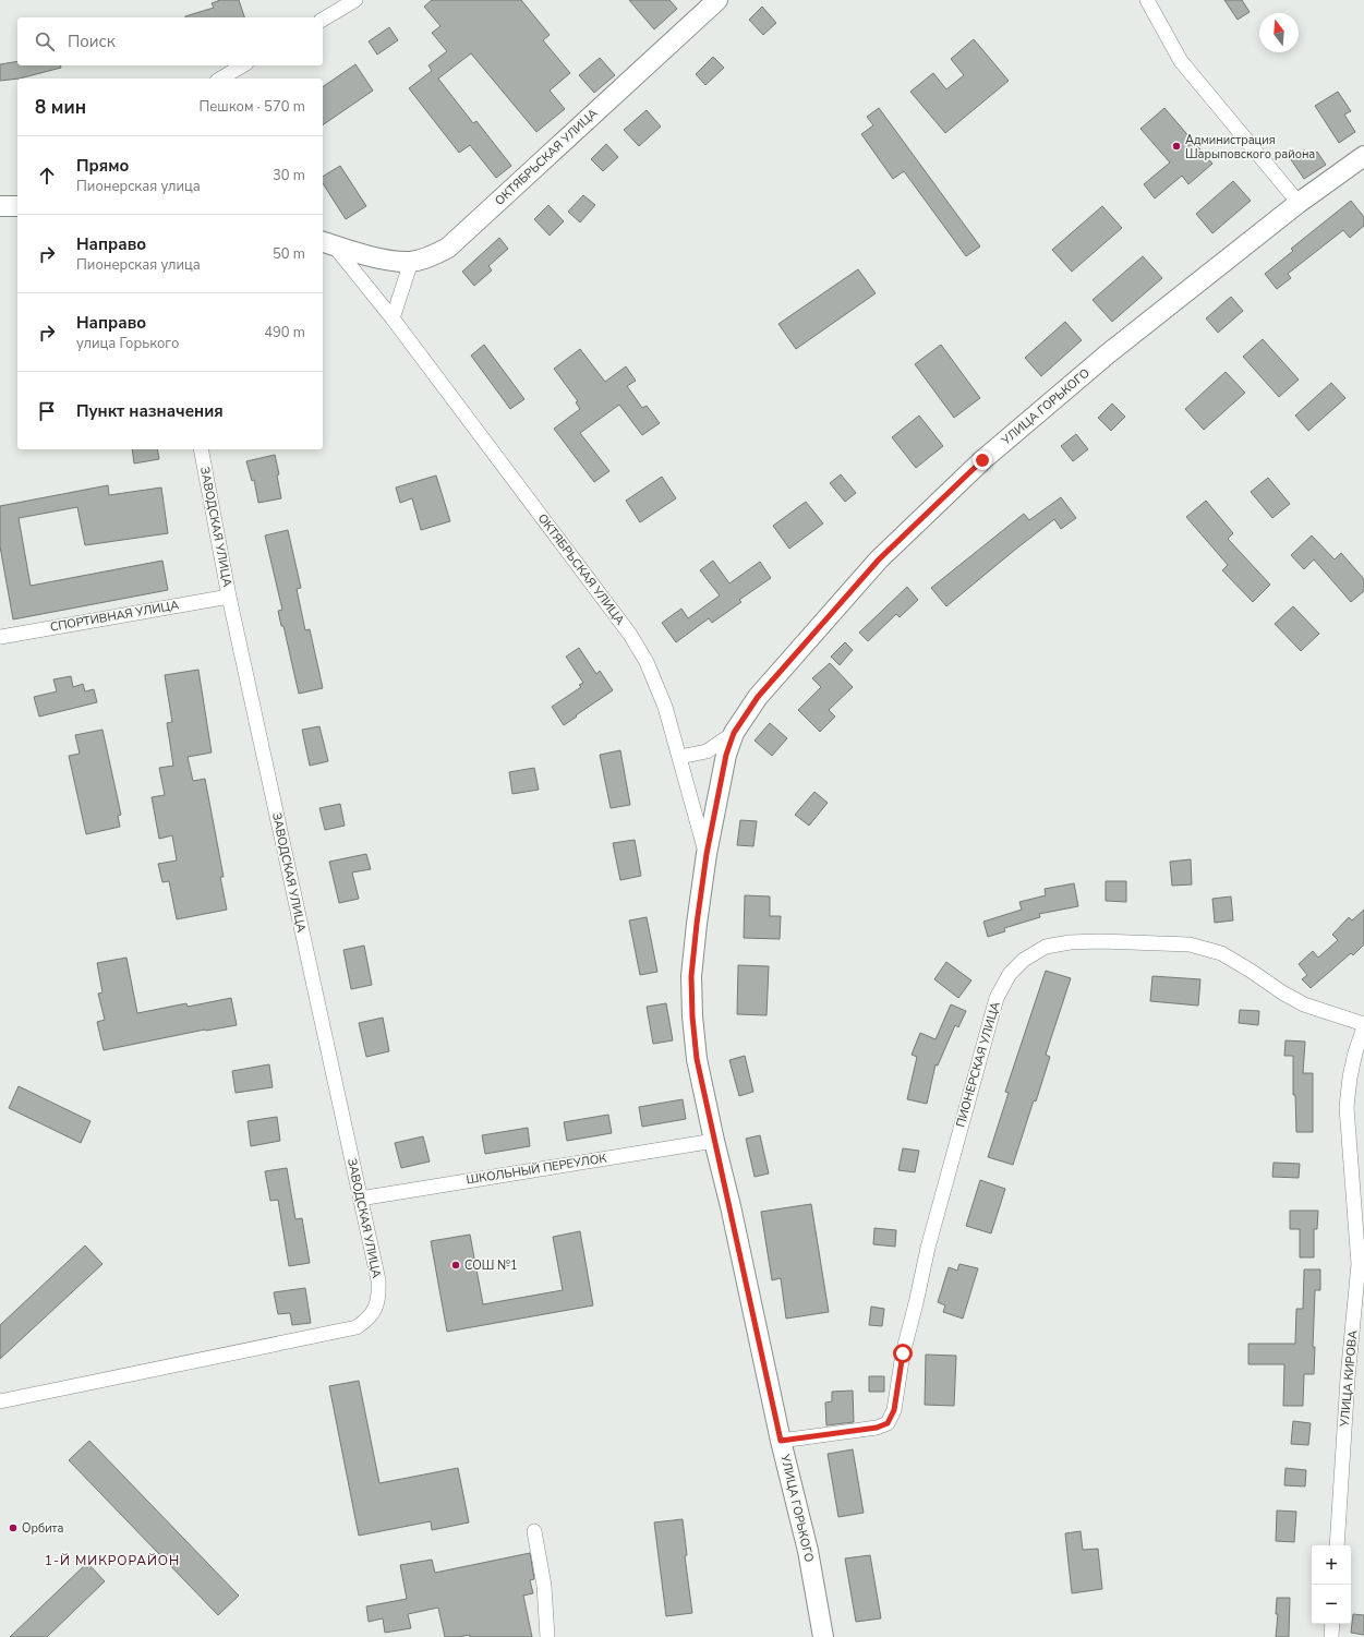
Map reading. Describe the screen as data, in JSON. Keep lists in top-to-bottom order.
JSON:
{
  "streets": {
    "main road": ["ОКТЯБРЬСКАЯ УЛИЦА", "УЛИЦА ГОРЬКОГО"],
    "street": [
      "ЗАВОДСКАЯ УЛИЦА",
      "СПОРТИВНАЯ УЛИЦА",
      "ПИОНЕРСКАЯ УЛИЦА",
      "ШКОЛЬНЫЙ ПЕРЕУЛОК",
      "УЛИЦА КИРОВА"
    ]
  },
  "crossings": [
    ["ОКТЯБРЬСКАЯ УЛИЦА", "УЛИЦА ГОРЬКОГО"],
    ["УЛИЦА ГОРЬКОГО", "ПИОНЕРСКАЯ УЛИЦА"],
    ["УЛИЦА ГОРЬКОГО", "ШКОЛЬНЫЙ ПЕРЕУЛОК"],
    ["ЗАВОДСКАЯ УЛИЦА", "СПОРТИВНАЯ УЛИЦА"],
    ["ЗАВОДСКАЯ УЛИЦА", "ШКОЛЬНЫЙ ПЕРЕУЛОК"]
  ],
  "districts": ["1-Й МИКРОРАЙОН"],
  "places": ["Администрация Шарыповского района", "СОШ №1", "Орбита"],
  "north": "top",
  "page": {
    "search": "Поиск",
    "heading": ["8 мин", "Пешком · 570 m"],
    "list": [
      ["Прямо", "Пионерская улица", "30 m"],
      ["Направо", "Пионерская улица", "50 m"],
      ["Направо", "улица Горького", "490 m"],
      "Пункт назначения"
    ],
    "map_buttons": ["+", "−"]
  }
}
